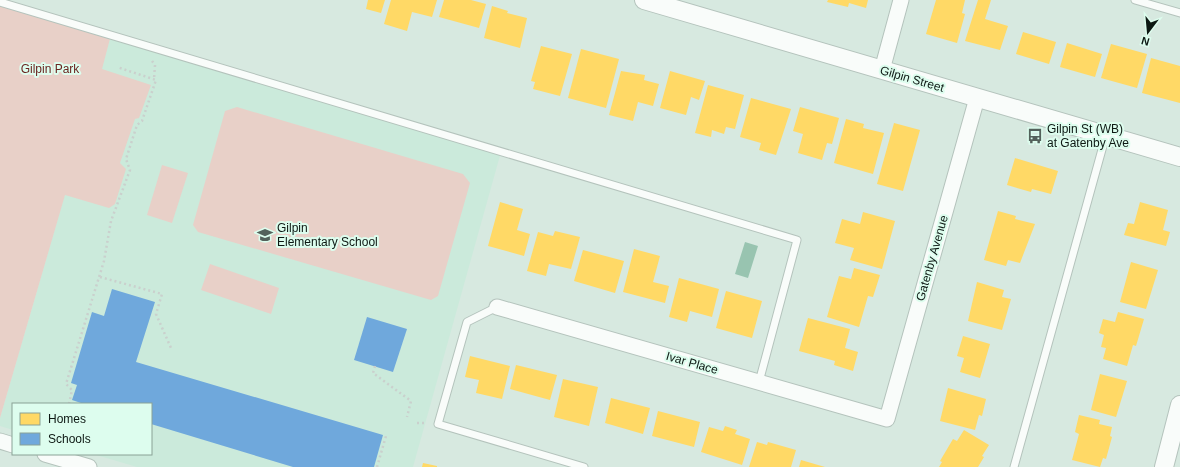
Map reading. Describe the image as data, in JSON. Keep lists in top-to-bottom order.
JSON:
{
  "streets": {
    "street": ["Gilpin Street", "Gatenby Avenue", "Ivar Place"]
  },
  "crossings": [
    ["Gilpin Street", "Gatenby Avenue"],
    ["Gatenby Avenue", "Ivar Place"]
  ],
  "parks": ["Gilpin Park"],
  "places": {
    "bus stop": ["Gilpin St (WB) at Gatenby Ave"],
    "school or university": ["Gilpin Elementary School"]
  },
  "legend": ["Homes", "Schools"],
  "north": "bottom"
}
